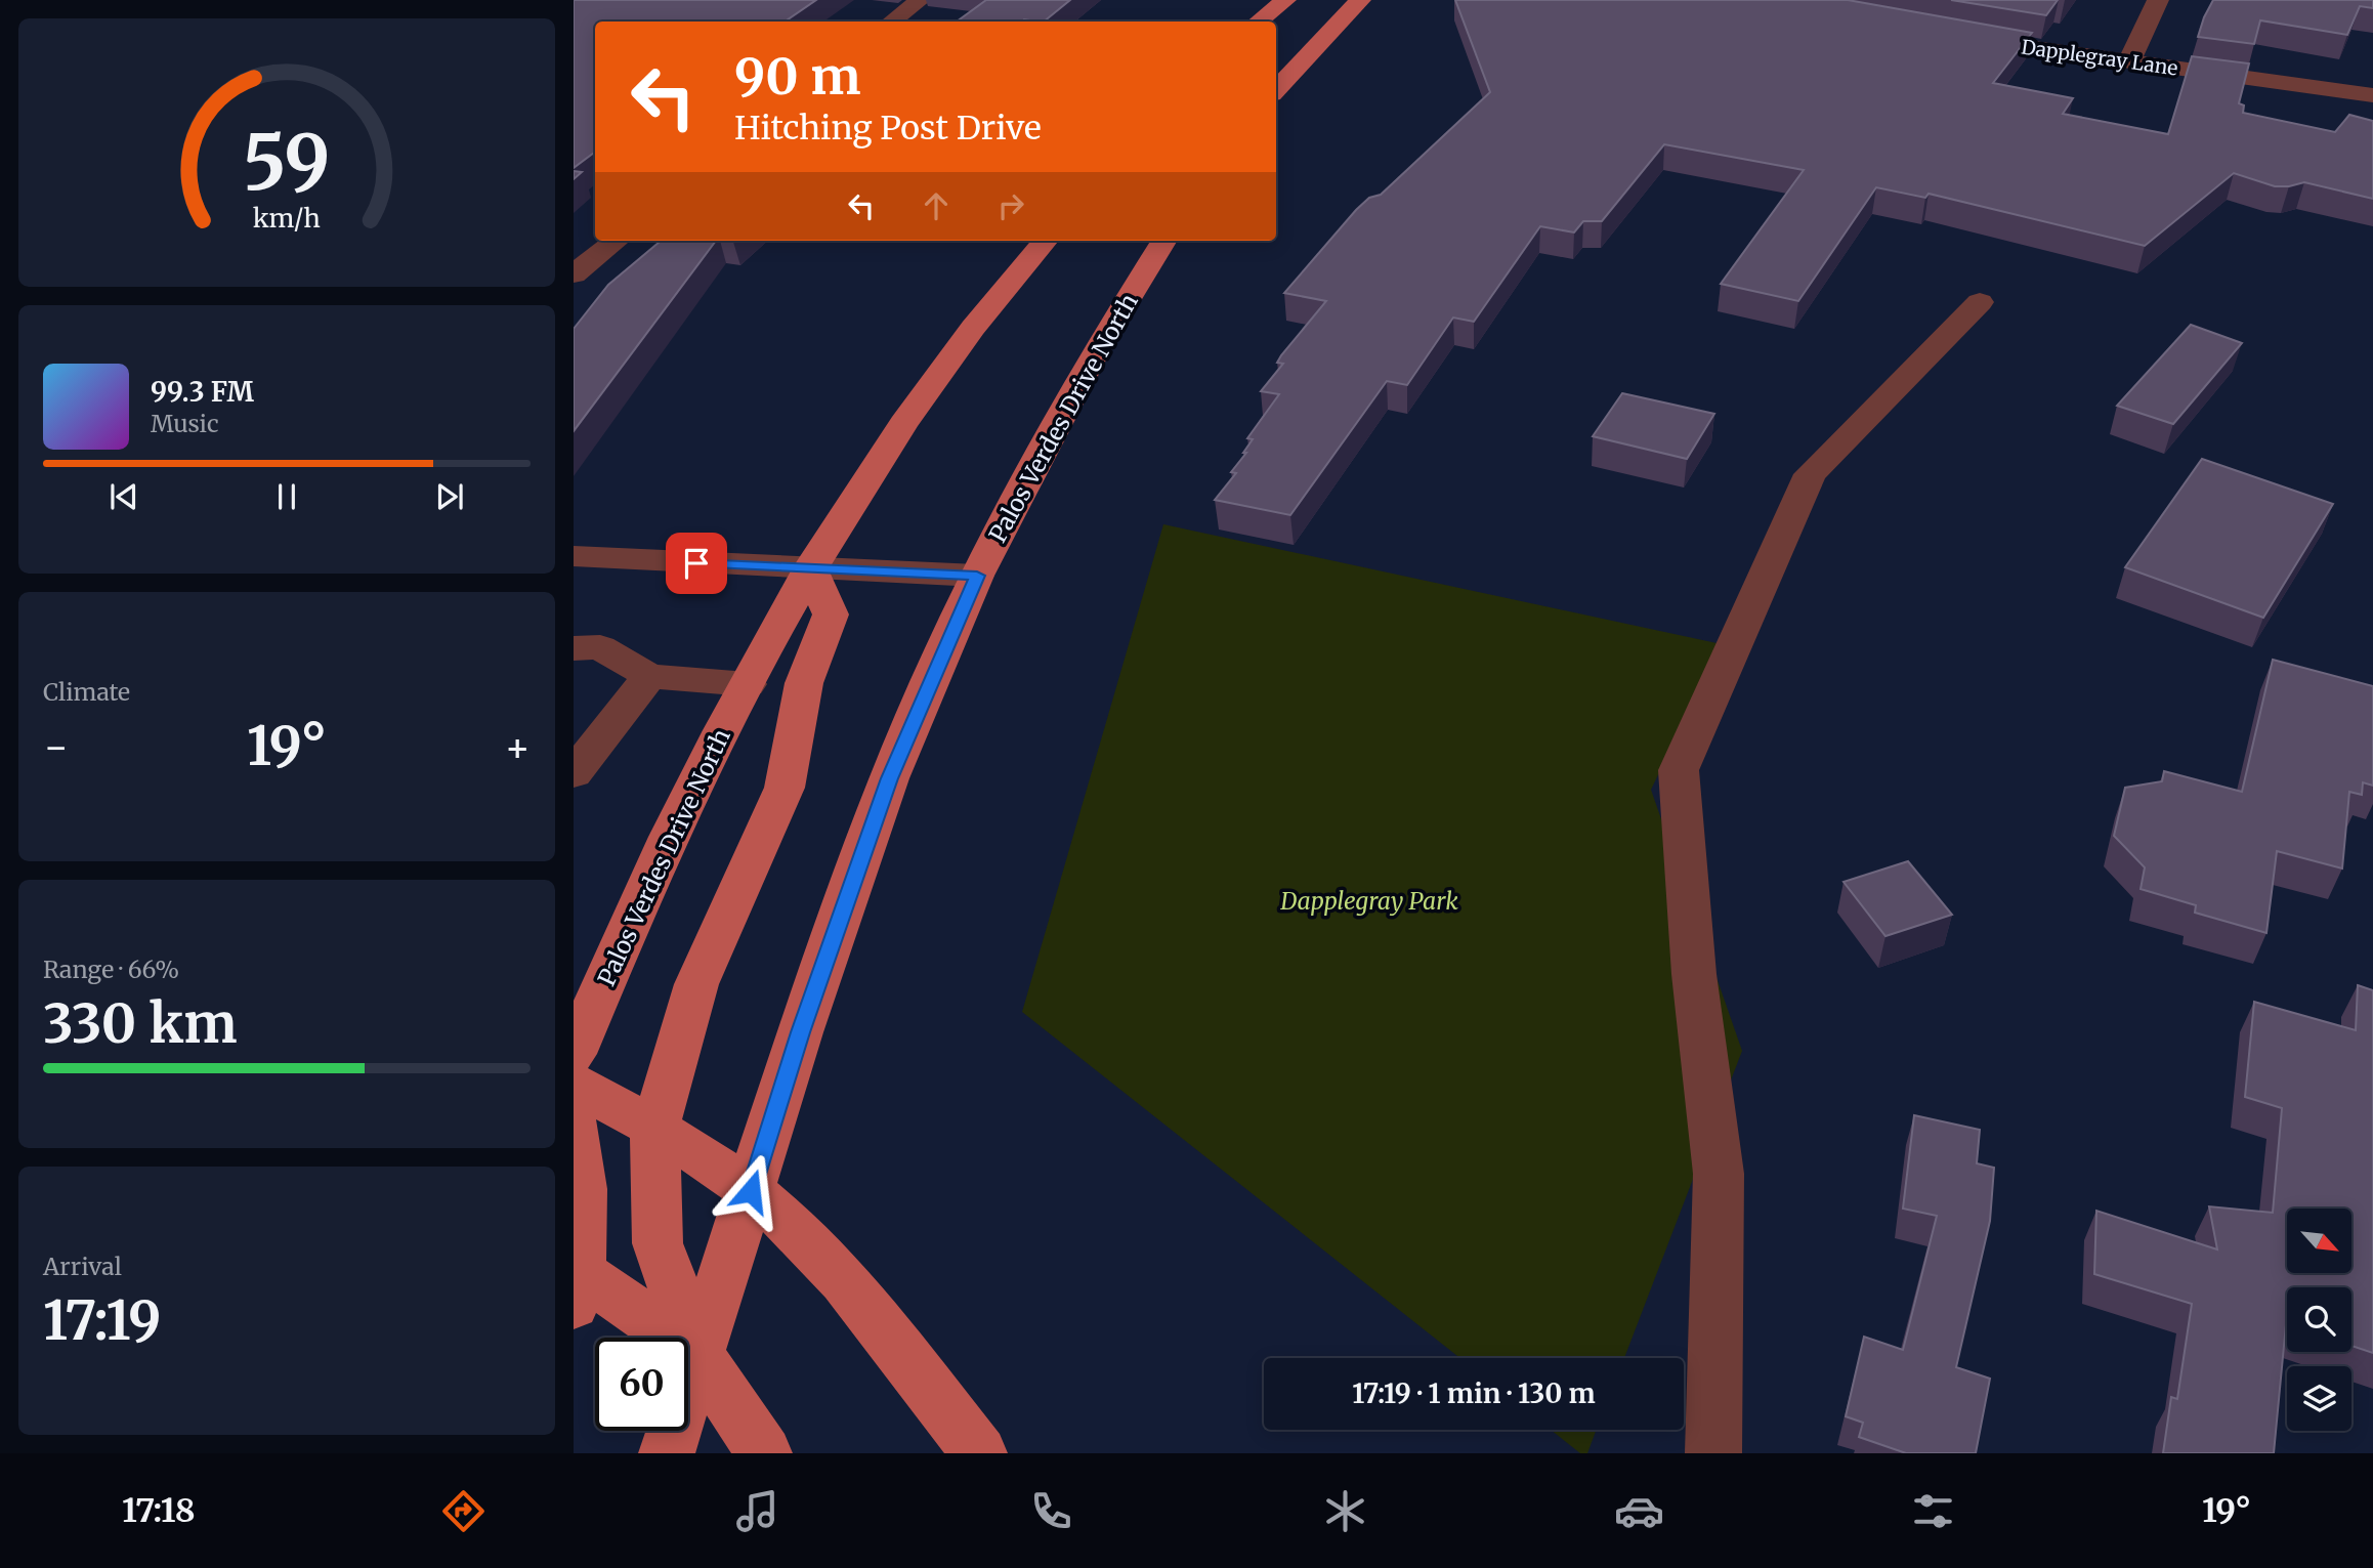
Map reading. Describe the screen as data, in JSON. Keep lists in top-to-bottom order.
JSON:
{
  "streets": {
    "main road": ["Palos Verdes Drive North"],
    "street": ["Dapplegray Lane"]
  },
  "parks": ["Dapplegray Park"],
  "north": "bottom right",
  "page": {
    "turn": ["90 m", "Hitching Post Drive"],
    "song": ["99.3 FM", "Music"],
    "tile": [
      "Climate",
      ["Range · 66%", "330 km"],
      ["Arrival", "17:19"]
    ],
    "heat": ["−", "19°", "+"],
    "limit": "60",
    "trip": "17:19 · 1 min · 130 m",
    "tabs": ["17:18", "19°"],
    "gauge": ["59", "km/h"]
  }
}
